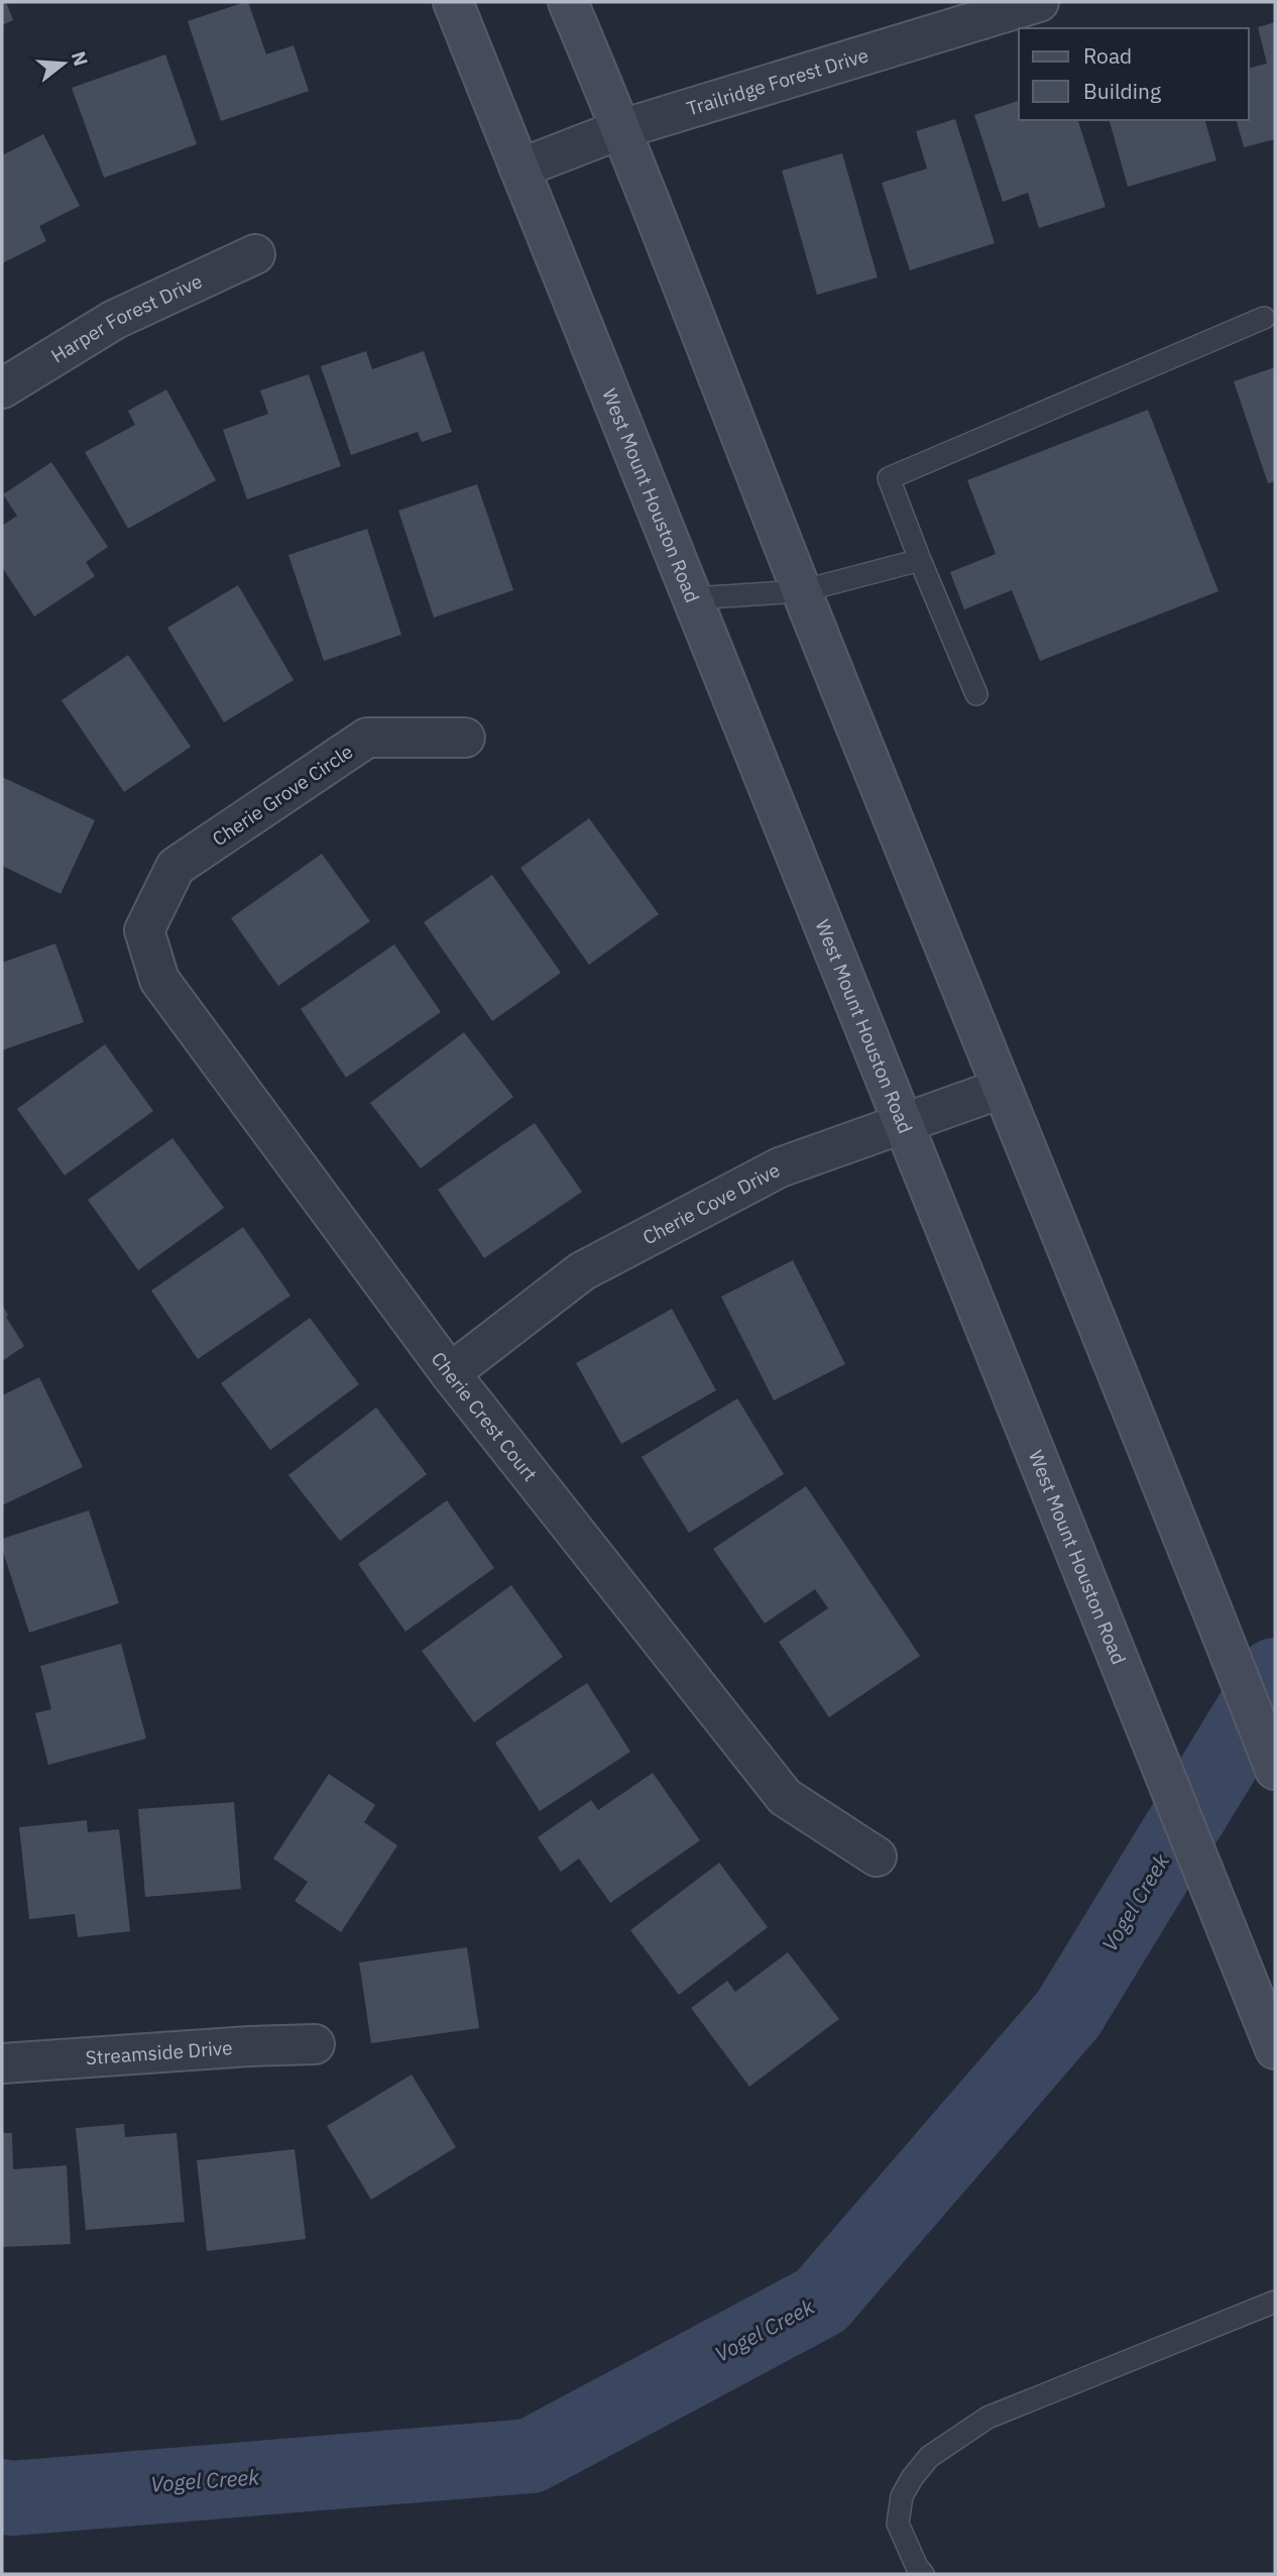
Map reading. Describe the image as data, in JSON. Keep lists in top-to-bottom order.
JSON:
{
  "streets": {
    "main road": ["West Mount Houston Road"],
    "street": [
      "Trailridge Forest Drive",
      "Harper Forest Drive",
      "Cherie Grove Circle",
      "Cherie Cove Drive",
      "Cherie Crest Court",
      "Streamside Drive"
    ]
  },
  "crossings": [
    ["Trailridge Forest Drive", "West Mount Houston Road"],
    ["West Mount Houston Road", "Cherie Cove Drive"],
    ["Cherie Grove Circle", "Cherie Crest Court"],
    ["Cherie Cove Drive", "Cherie Crest Court"]
  ],
  "water": ["Vogel Creek"],
  "legend": ["Road", "Building"],
  "north": "right"
}
